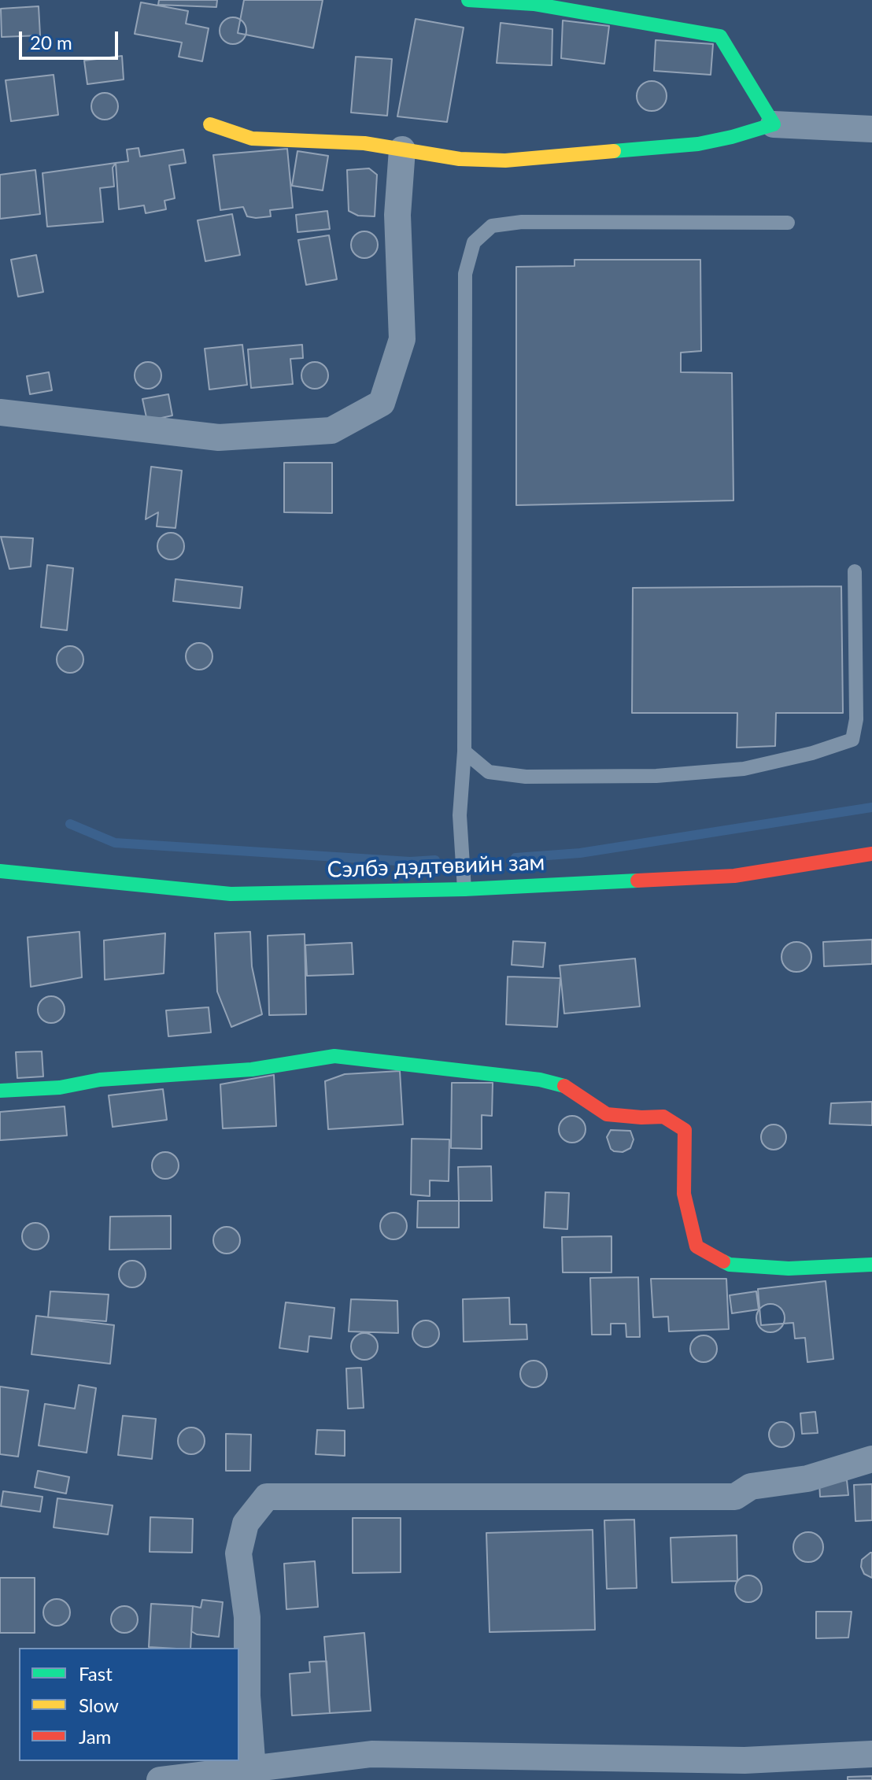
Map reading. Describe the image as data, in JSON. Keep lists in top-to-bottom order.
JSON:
{
  "streets": {
    "street": ["Сэлбэ дэдтөвийн зам"]
  },
  "legend": ["Fast", "Slow", "Jam"],
  "scale_bar": "20 m"
}
